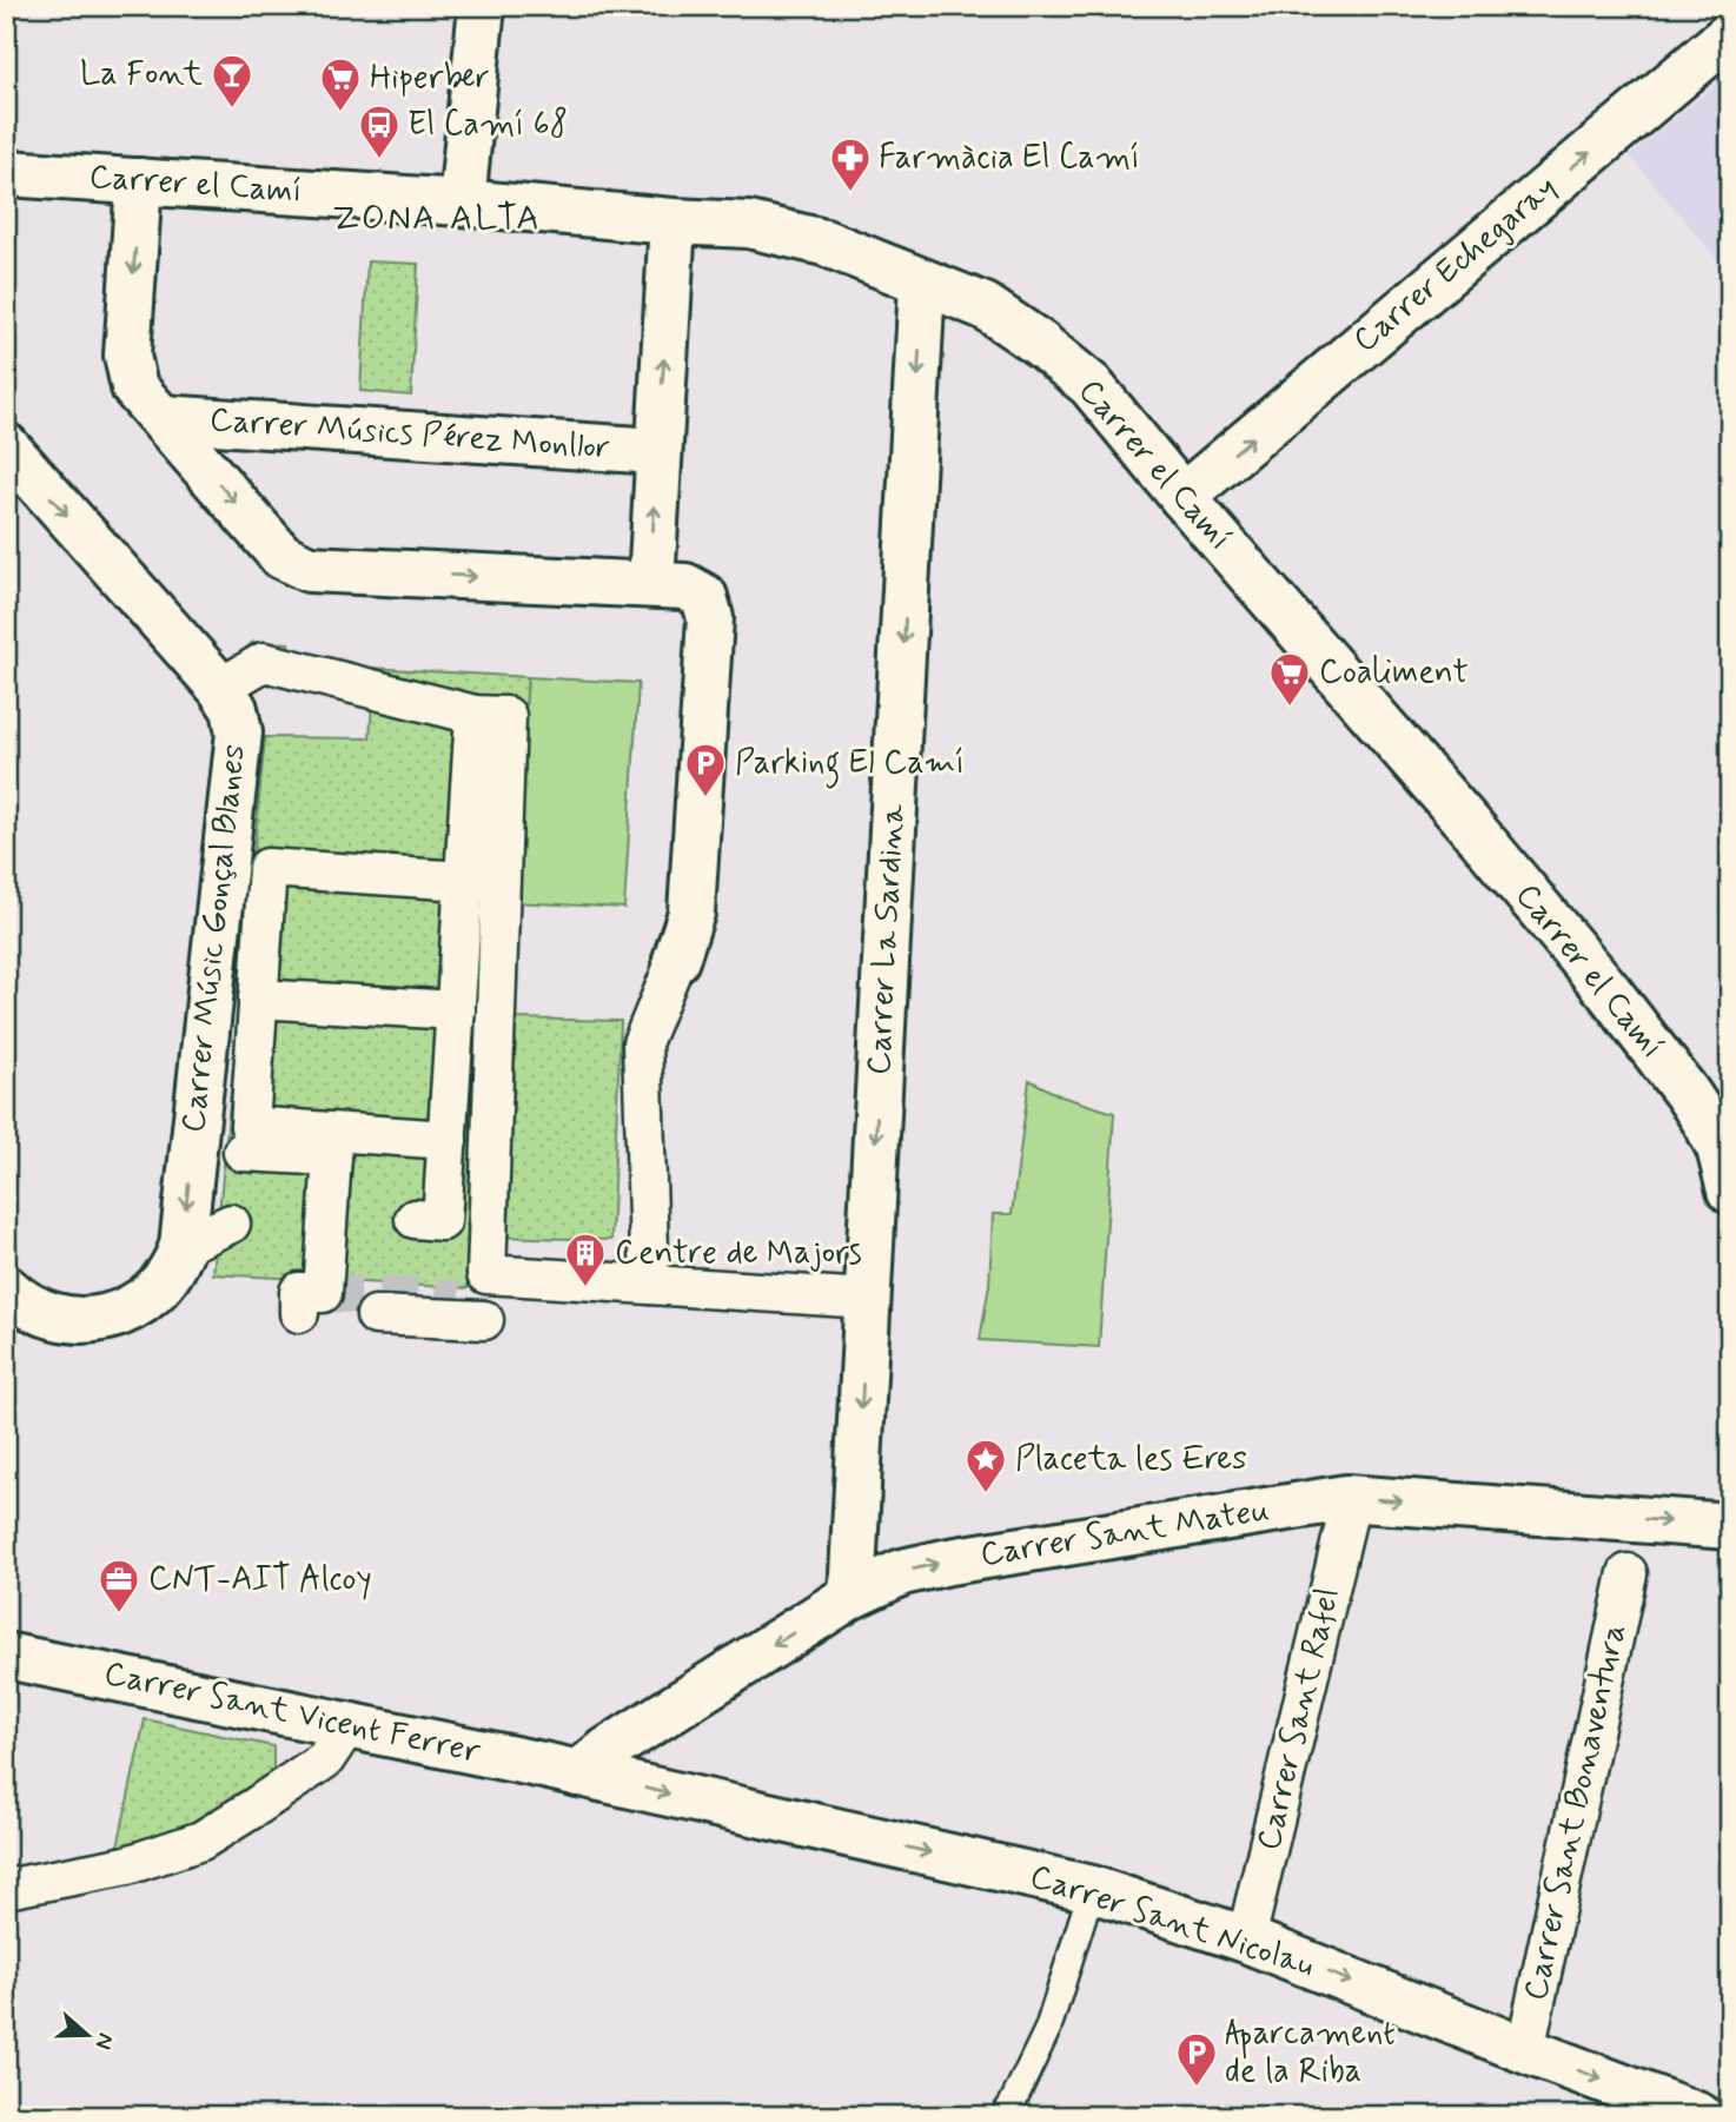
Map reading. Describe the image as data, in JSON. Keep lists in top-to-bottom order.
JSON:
{
  "streets": {
    "street": [
      "Carrer el Camí",
      "Carrer Echegaray",
      "Carrer Músics Pérez Monllor",
      "Carrer Músic Gonçal Blanes",
      "Carrer La Sardina",
      "Carrer Sant Mateu",
      "Carrer Sant Vicent Ferrer",
      "Carrer Sant Rafel",
      "Carrer Sant Bonaventura",
      "Carrer Sant Nicolau"
    ]
  },
  "crossings": [
    ["Carrer el Camí", "Carrer Echegaray"],
    ["Carrer el Camí", "Carrer Músics Pérez Monllor"],
    ["Carrer el Camí", "Carrer La Sardina"],
    ["Carrer La Sardina", "Carrer Sant Mateu"],
    ["Carrer Sant Mateu", "Carrer Sant Vicent Ferrer"],
    ["Carrer Sant Mateu", "Carrer Sant Rafel"],
    ["Carrer Sant Mateu", "Carrer Sant Nicolau"],
    ["Carrer Sant Vicent Ferrer", "Carrer Sant Nicolau"],
    ["Carrer Sant Rafel", "Carrer Sant Nicolau"],
    ["Carrer Sant Bonaventura", "Carrer Sant Nicolau"]
  ],
  "one_way": ["Carrer Echegaray", "Carrer La Sardina", "Carrer Sant Nicolau"],
  "districts": ["ZONA ALTA"],
  "places": {
    "bar": ["La Font"],
    "supermarket": ["Hiperber", "Coaliment"],
    "bus stop": ["El Camí 68"],
    "pharmacy": ["Farmàcia El Camí"],
    "parking": ["Parking El Camí", "Aparcament de la Riba"],
    "building": ["Centre de Majors"],
    "place": ["Placeta les Eres"],
    "office": ["CNT-AIT Alcoy"]
  },
  "north": "right"
}
